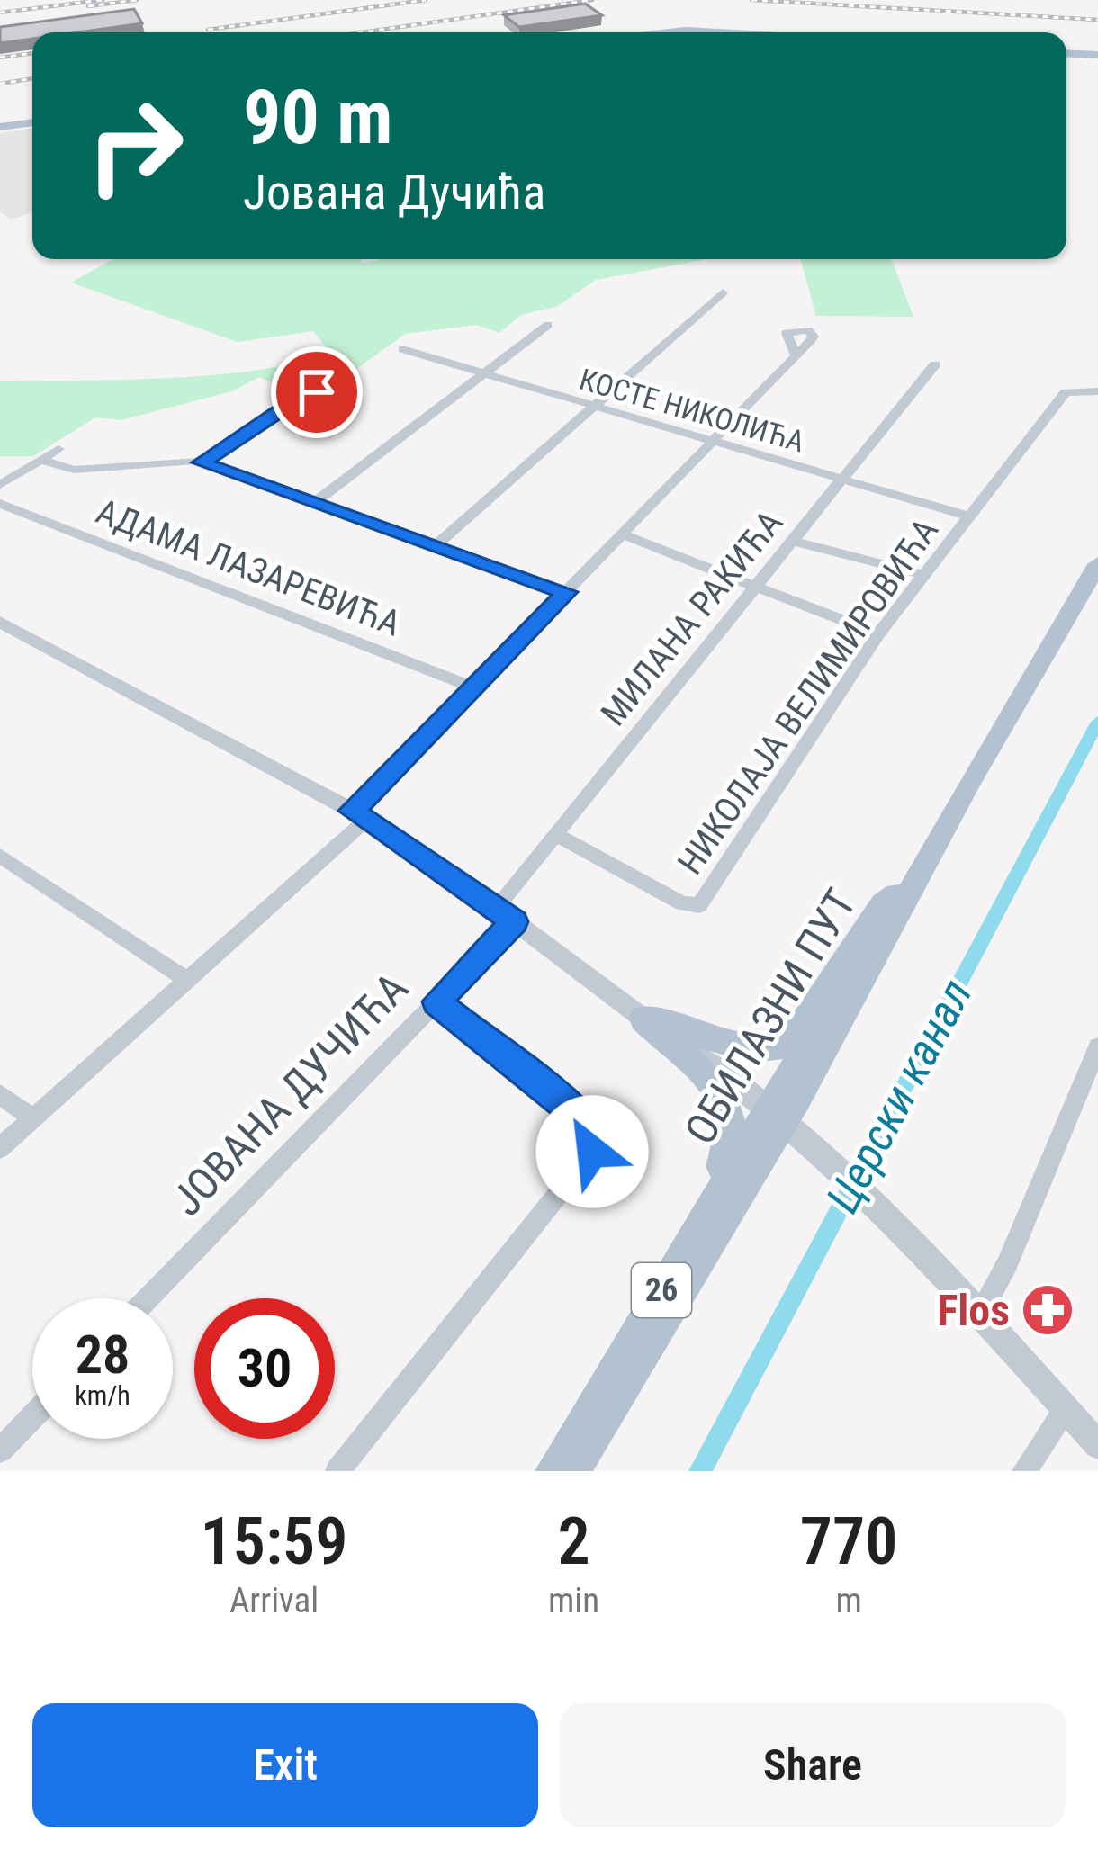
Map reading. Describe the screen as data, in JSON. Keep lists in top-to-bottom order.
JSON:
{
  "streets": {
    "main road": ["ОБИЛАЗНИ ПУТ", "26"],
    "street": [
      "КОСТЕ НИКОЛИЋА",
      "АДАМА ЛАЗАРЕВИЋА",
      "МИЛАНА РАКИЋА",
      "НИКОЛАЈА ВЕЛИМИРОВИЋА",
      "ЈОВАНА ДУЧИЋА"
    ]
  },
  "crossings": [
    ["КОСТЕ НИКОЛИЋА", "МИЛАНА РАКИЋА"],
    ["КОСТЕ НИКОЛИЋА", "НИКОЛАЈА ВЕЛИМИРОВИЋА"],
    ["МИЛАНА РАКИЋА", "НИКОЛАЈА ВЕЛИМИРОВИЋА"],
    ["МИЛАНА РАКИЋА", "ЈОВАНА ДУЧИЋА"]
  ],
  "water": ["Церски канал"],
  "places": {
    "pharmacy": ["Flos"]
  },
  "page": {
    "turn": ["90 m", "Јована Дучића"],
    "speed": "28 km/h",
    "limit": "30",
    "eta": [
      "15:59",
      "Arrival",
      "2",
      "min",
      "770",
      "m"
    ],
    "buttons": ["Exit", "Share"]
  }
}
